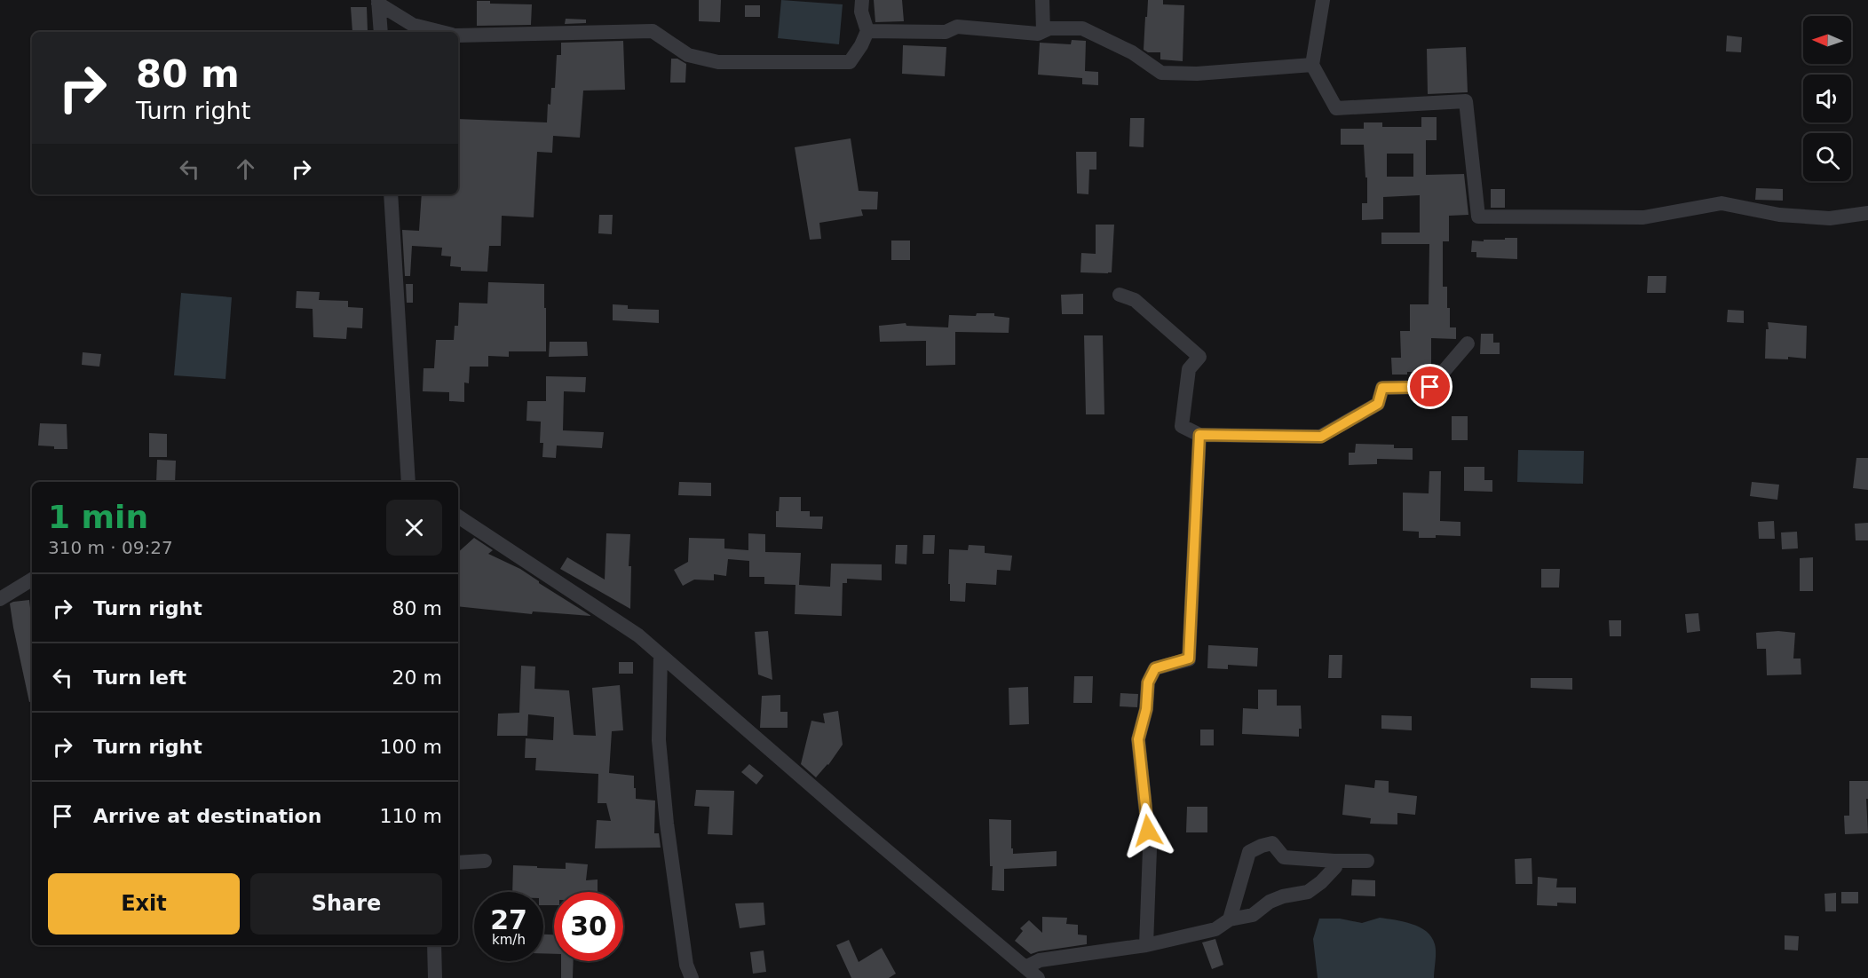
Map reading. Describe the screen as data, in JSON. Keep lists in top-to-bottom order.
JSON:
{
  "north": "left",
  "page": {
    "turn": ["80 m", "Turn right"],
    "heading": ["1 min", "310 m · 09:27"],
    "list": [
      {
        "name": "Turn right",
        "value": "80 m"
      },
      {
        "name": "Turn left",
        "value": "20 m"
      },
      {
        "name": "Turn right",
        "value": "100 m"
      },
      {
        "name": "Arrive at destination",
        "value": "110 m"
      }
    ],
    "buttons": ["Exit", "Share"],
    "speed": "27 km/h",
    "limit": "30"
  }
}
